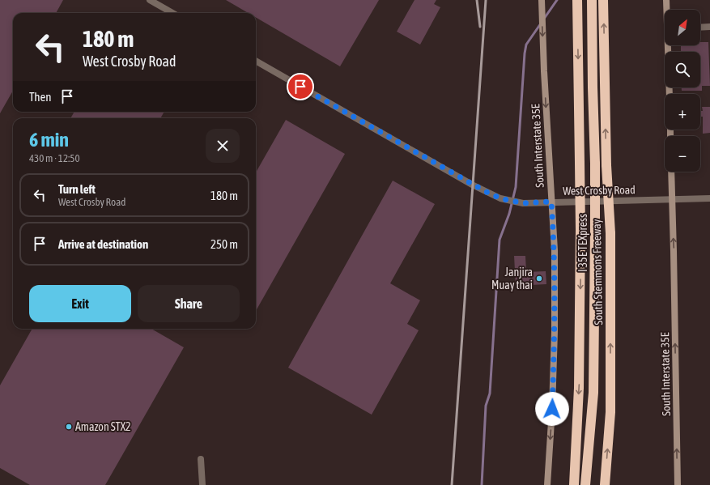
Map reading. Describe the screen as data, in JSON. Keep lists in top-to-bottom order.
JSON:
{
  "streets": {
    "highway": ["I 35E TEXpress", "South Stemmons Freeway"],
    "main road": ["South Interstate 35E"],
    "street": ["West Crosby Road"]
  },
  "crossings": [
    ["South Interstate 35E", "West Crosby Road"]
  ],
  "places": ["Janjira Muay thai", "Amazon STX2"],
  "north": "top right",
  "page": {
    "map_buttons": ["+", "−"],
    "turn": ["180 m", "West Crosby Road"],
    "then": "Then",
    "heading": ["6 min", "430 m · 12:50"],
    "list": [
      {
        "name": "Turn left",
        "note": "West Crosby Road",
        "value": "180 m"
      },
      {
        "name": "Arrive at destination",
        "value": "250 m"
      }
    ],
    "buttons": ["Exit", "Share"]
  }
}
